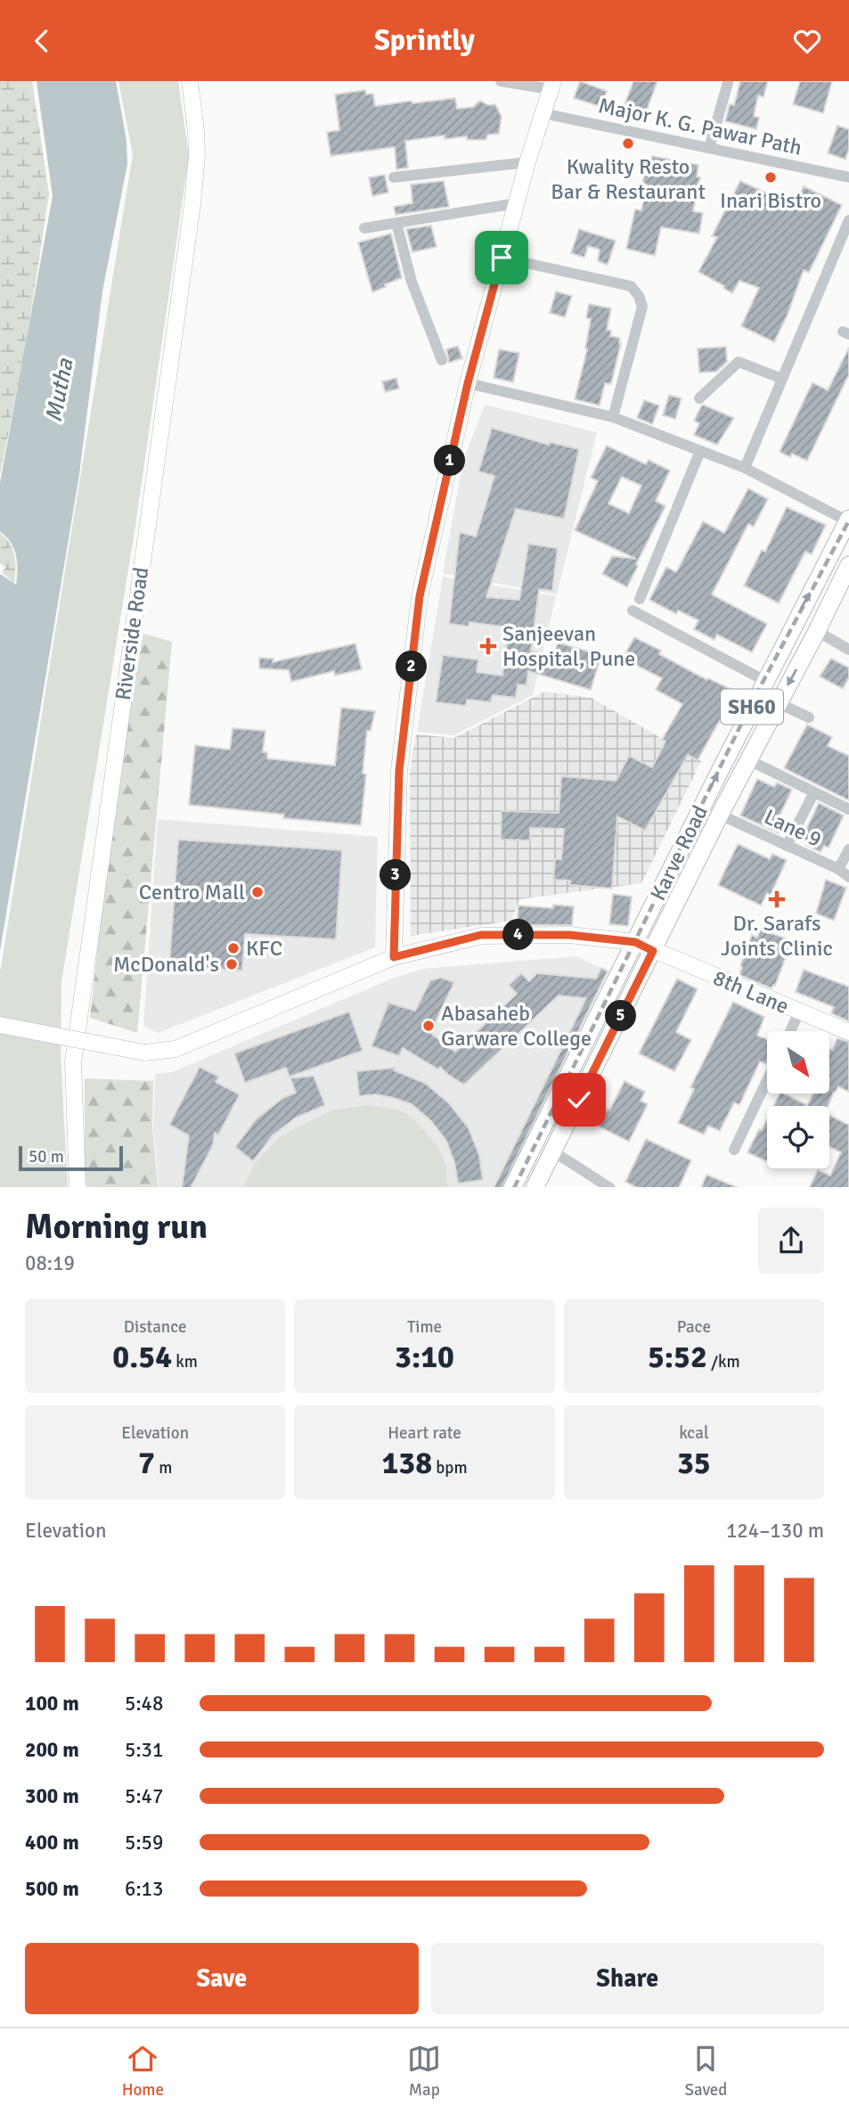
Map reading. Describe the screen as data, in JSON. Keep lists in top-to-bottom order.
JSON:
{
  "streets": {
    "main road": ["SH60", "Karve Road"],
    "street": [
      "Major K. G. Pawar Path",
      "Riverside Road",
      "Lane 9",
      "8th Lane"
    ]
  },
  "crossings": [
    ["Lane 9", "Karve Road"],
    ["Karve Road", "8th Lane"]
  ],
  "water": ["Mutha"],
  "places": {
    "other": [
      "Kwality Resto Bar & Restaurant",
      "Inari Bistro",
      "Centro Mall",
      "KFC",
      "McDonald's",
      "Abasaheb Garware College"
    ],
    "health": ["Sanjeevan Hospital, Pune", "Dr. Sarafs Joints Clinic"]
  },
  "scale_bar": "50 m",
  "north": "bottom right",
  "page": {
    "header": "Sprintly",
    "pins": [
      "1",
      "2",
      "3",
      "4",
      "5"
    ],
    "scale": "50 m",
    "heading": ["Morning run", "08:19"],
    "stats": [
      ["Distance", "0.54 km"],
      ["Time", "3:10"],
      ["Pace", "5:52 /km"],
      ["Elevation", "7 m"],
      ["Heart rate", "138 bpm"],
      ["kcal", "35"]
    ],
    "chart": ["Elevation", "124–130 m"],
    "list": [
      {
        "name": "100 m",
        "note": "5:48"
      },
      {
        "name": "200 m",
        "note": "5:31"
      },
      {
        "name": "300 m",
        "note": "5:47"
      },
      {
        "name": "400 m",
        "note": "5:59"
      },
      {
        "name": "500 m",
        "note": "6:13"
      }
    ],
    "buttons": ["Save", "Share"],
    "tabs": ["Home", "Map", "Saved"]
  }
}
